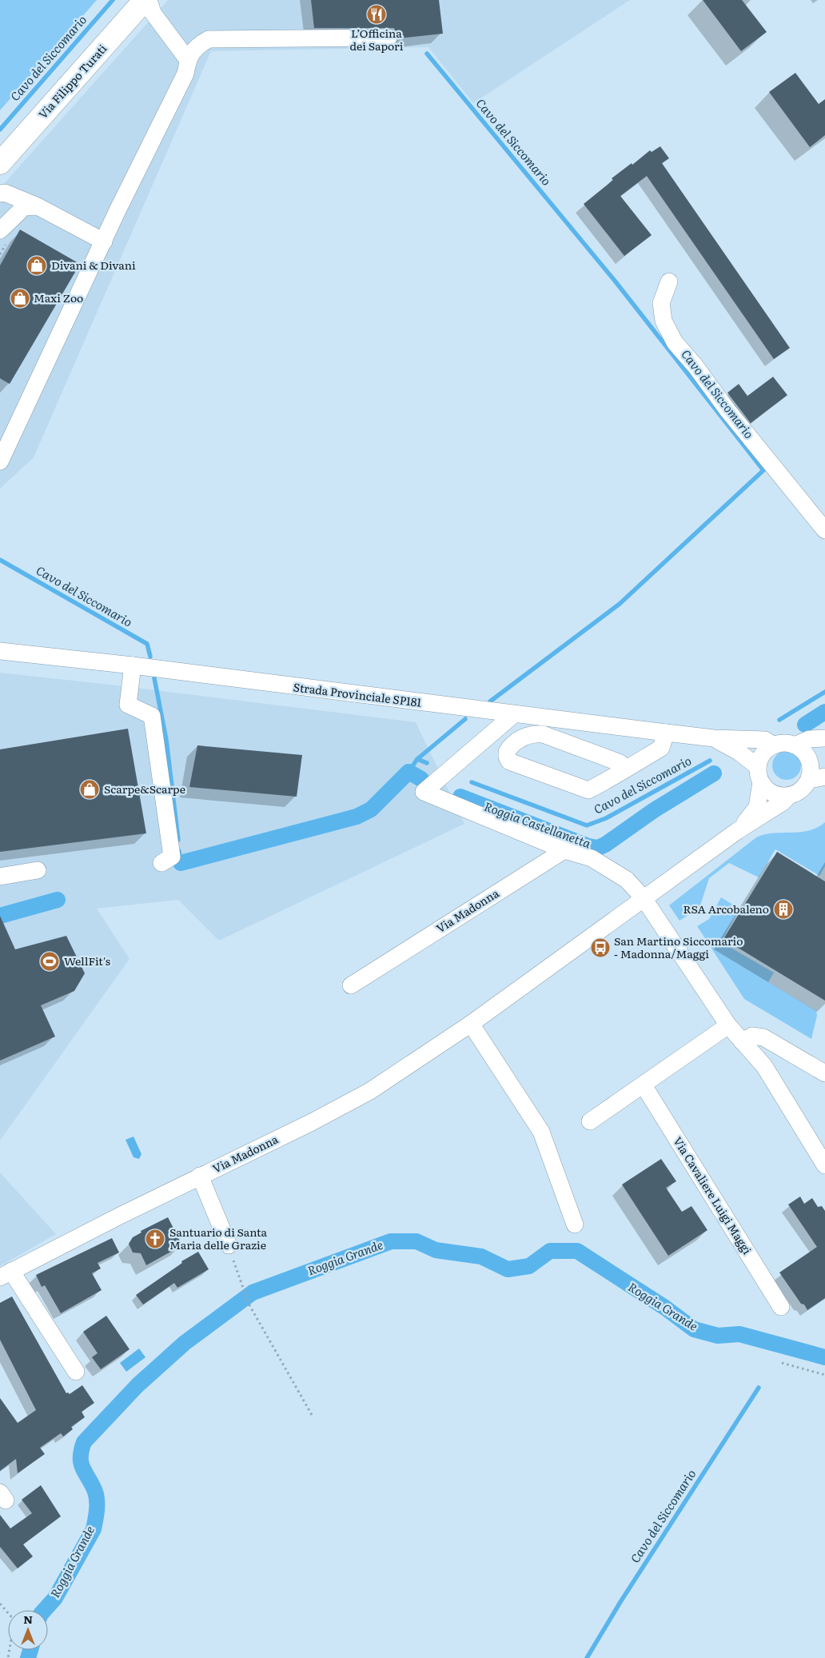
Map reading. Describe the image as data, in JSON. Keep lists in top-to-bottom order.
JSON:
{
  "streets": {
    "main road": ["Via Filippo Turati"],
    "street": ["Strada Provinciale SP181", "Via Madonna", "Via Cavaliere Luigi Maggi"]
  },
  "crossings": [
    ["Strada Provinciale SP181", "Via Madonna"]
  ],
  "water": ["Cavo del Siccomario", "Roggia Castellanetta", "Roggia Grande"],
  "places": {
    "restaurant": ["L’Officina dei Sapori"],
    "shop": ["Divani & Divani", "Maxi Zoo", "Scarpe&Scarpe"],
    "building": ["RSA Arcobaleno"],
    "bus stop": ["San Martino Siccomario - Madonna/Maggi"],
    "sports": ["WellFit's"],
    "church": ["Santuario di Santa Maria delle Grazie"]
  },
  "north": "top"
}
